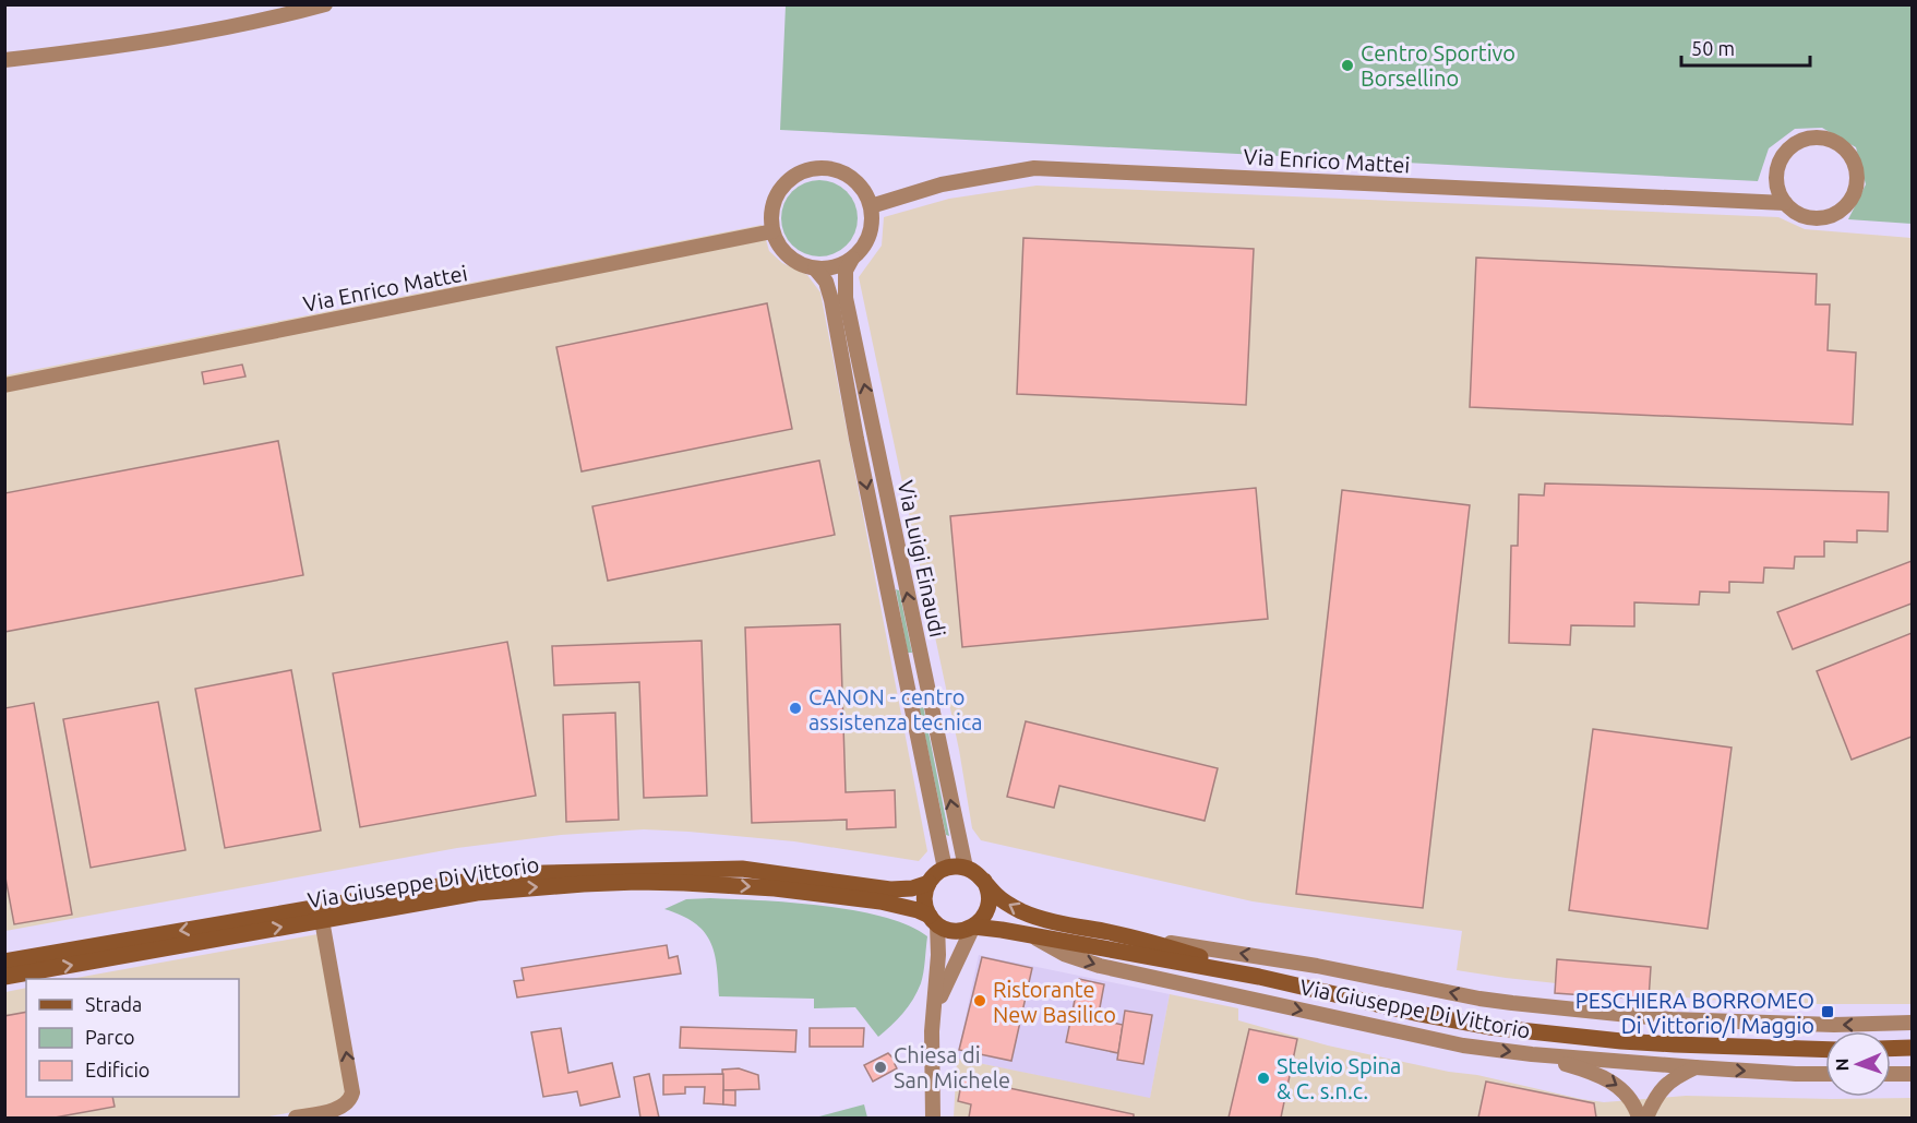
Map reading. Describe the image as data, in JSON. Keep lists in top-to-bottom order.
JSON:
{
  "streets": {
    "main road": ["Via Giuseppe Di Vittorio"],
    "street": ["Via Enrico Mattei", "Via Luigi Einaudi"]
  },
  "crossings": [
    ["Via Enrico Mattei", "Via Luigi Einaudi"],
    ["Via Luigi Einaudi", "Via Giuseppe Di Vittorio"]
  ],
  "places": {
    "other": [
      "Centro Sportivo Borsellino",
      "CANON - centro assistenza tecnica",
      "Ristorante New Basilico",
      "Chiesa di San Michele",
      "Stelvio Spina & C. s.n.c."
    ],
    "transit": ["PESCHIERA BORROMEO Di Vittorio/I Maggio"]
  },
  "legend": ["Strada", "Parco", "Edificio"],
  "scale_bar": "50 m",
  "north": "left"
}
